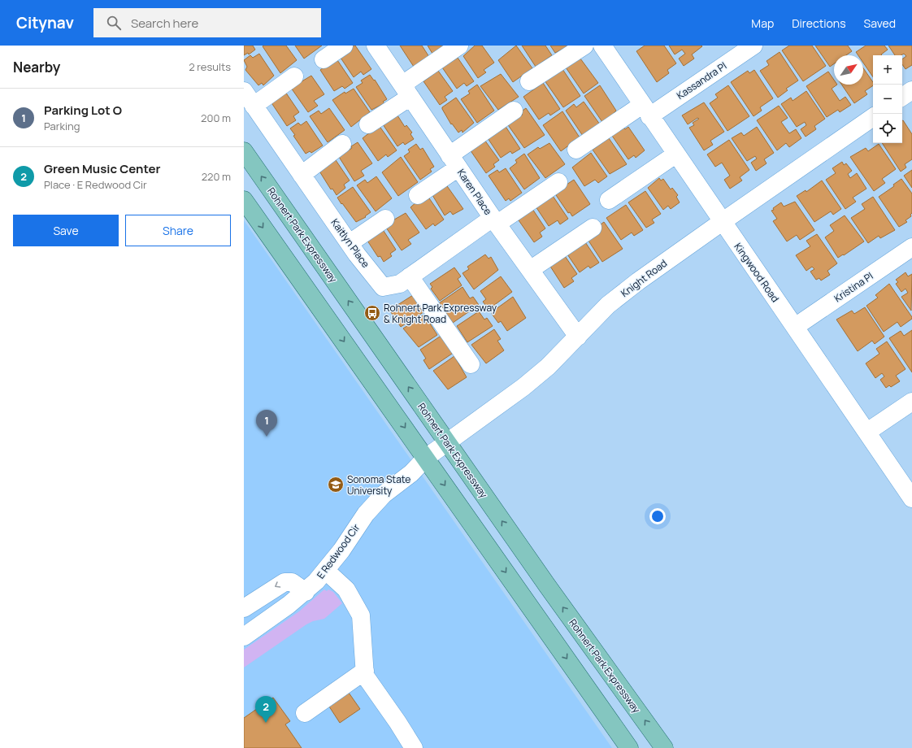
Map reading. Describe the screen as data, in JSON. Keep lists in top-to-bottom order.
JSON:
{
  "streets": {
    "main road": ["Rohnert Park Expressway"],
    "street": [
      "Kassandra Pl",
      "Karen Place",
      "Kaitlyn Place",
      "Kingwood Road",
      "Knight Road",
      "Kristina Pl",
      "E Redwood Cir"
    ]
  },
  "crossings": [
    ["Kassandra Pl", "Kingwood Road"],
    ["Karen Place", "Kaitlyn Place"],
    ["Karen Place", "Knight Road"],
    ["Rohnert Park Expressway", "Knight Road"],
    ["Kingwood Road", "Knight Road"],
    ["Kingwood Road", "Kristina Pl"],
    ["Knight Road", "E Redwood Cir"]
  ],
  "places": {
    "bus stop": ["Rohnert Park Expressway & Knight Road"],
    "school or university": ["Sonoma State University"]
  },
  "north": "top right",
  "page": {
    "header": "Citynav",
    "search": "Search here",
    "nav": ["Map", "Directions", "Saved"],
    "heading": ["Nearby", "2 results"],
    "map_buttons": ["+", "−"],
    "list": [
      {
        "mark": "1",
        "name": "Parking Lot O",
        "note": "Parking",
        "value": "200 m"
      },
      {
        "mark": "2",
        "name": "Green Music Center",
        "note": "Place · E Redwood Cir",
        "value": "220 m"
      }
    ],
    "buttons": ["Save", "Share"],
    "pins": ["1", "2"]
  }
}
